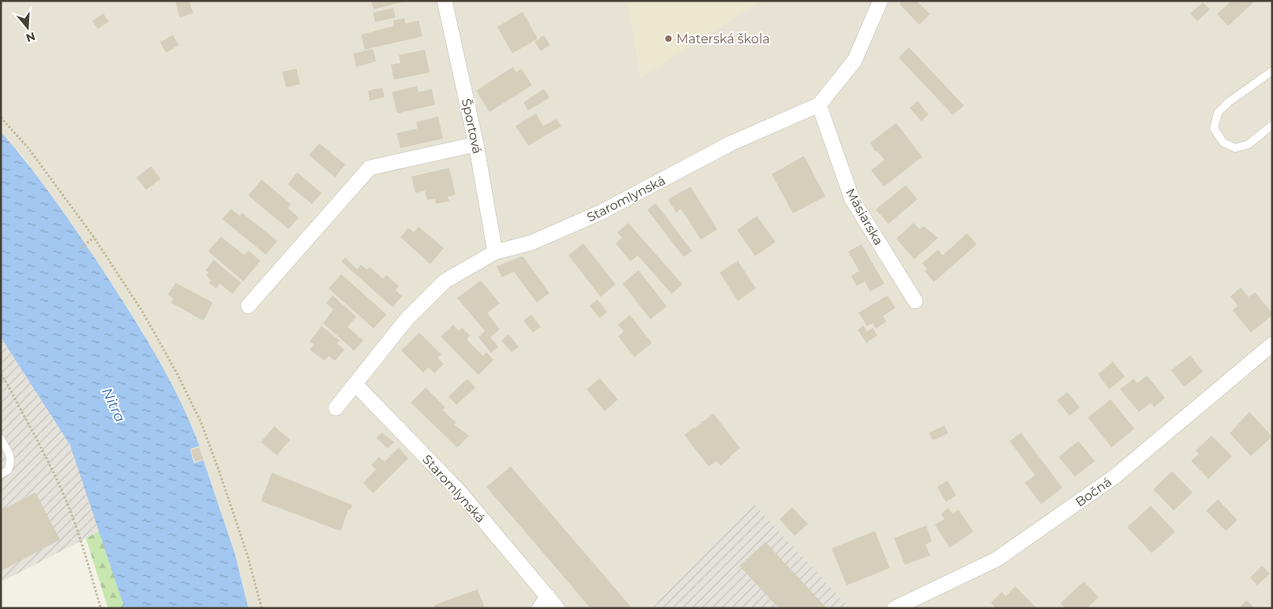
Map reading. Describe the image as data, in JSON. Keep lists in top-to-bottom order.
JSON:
{
  "streets": {
    "street": [
      "Športová",
      "Staromlynská",
      "Mäsiarska",
      "Bočná"
    ]
  },
  "crossings": [
    ["Športová", "Staromlynská"],
    ["Staromlynská", "Mäsiarska"]
  ],
  "water": ["Nitra"],
  "places": ["Materská škola"],
  "north": "bottom"
}
